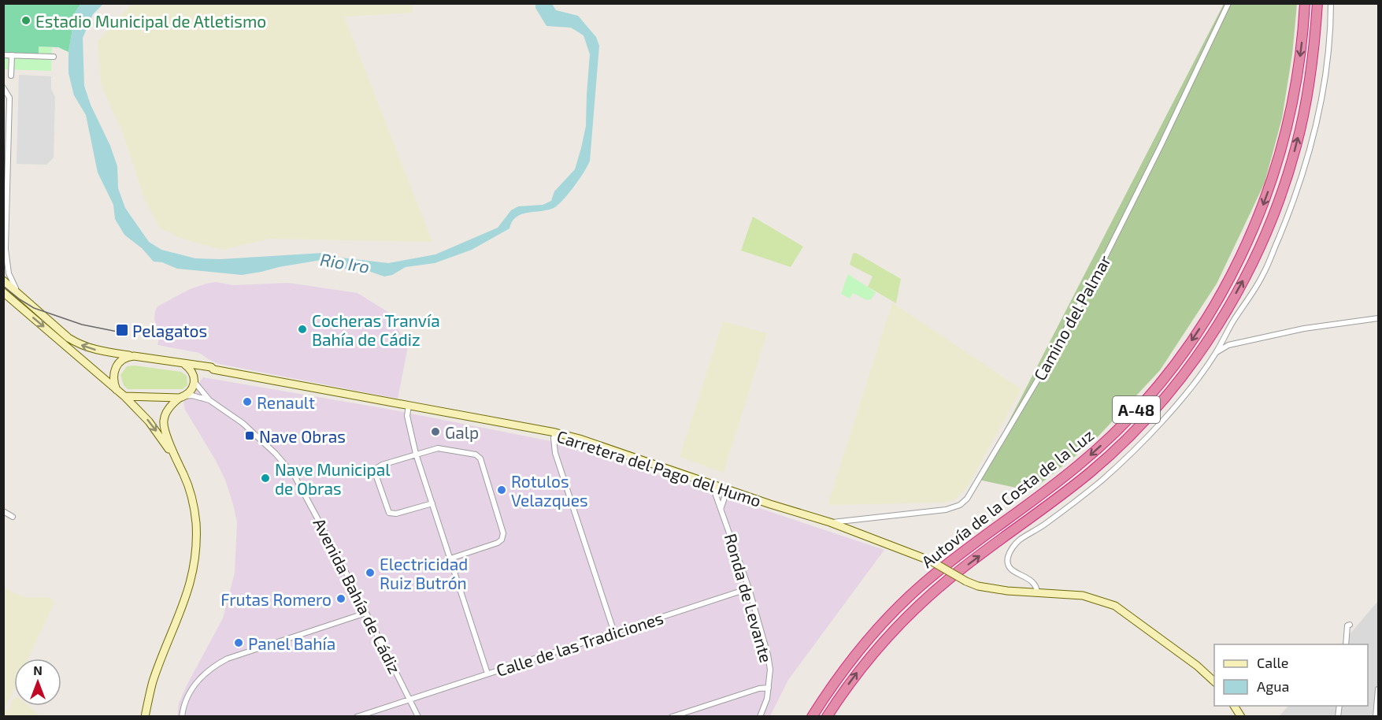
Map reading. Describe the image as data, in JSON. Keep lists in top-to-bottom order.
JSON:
{
  "streets": {
    "highway": ["A-48", "Autovía de la Costa de la Luz"],
    "street": [
      "Camino del Palmar",
      "Carretera del Pago del Humo",
      "Avenida Bahía de Cádiz",
      "Ronda de Levante",
      "Calle de las Tradiciones"
    ]
  },
  "crossings": [
    ["Camino del Palmar", "Carretera del Pago del Humo"],
    ["Carretera del Pago del Humo", "Ronda de Levante"],
    ["Avenida Bahía de Cádiz", "Calle de las Tradiciones"],
    ["Ronda de Levante", "Calle de las Tradiciones"]
  ],
  "water": ["Rio Iro"],
  "places": {
    "other": [
      "Estadio Municipal de Atletismo",
      "Cocheras Tranvía Bahía de Cádiz",
      "Renault",
      "Galp",
      "Nave Municipal de Obras",
      "Rotulos Velazques",
      "Electricidad Ruiz Butrón",
      "Frutas Romero",
      "Panel Bahía"
    ],
    "transit": ["Pelagatos", "Nave Obras"]
  },
  "legend": ["Calle", "Agua"],
  "north": "top"
}
